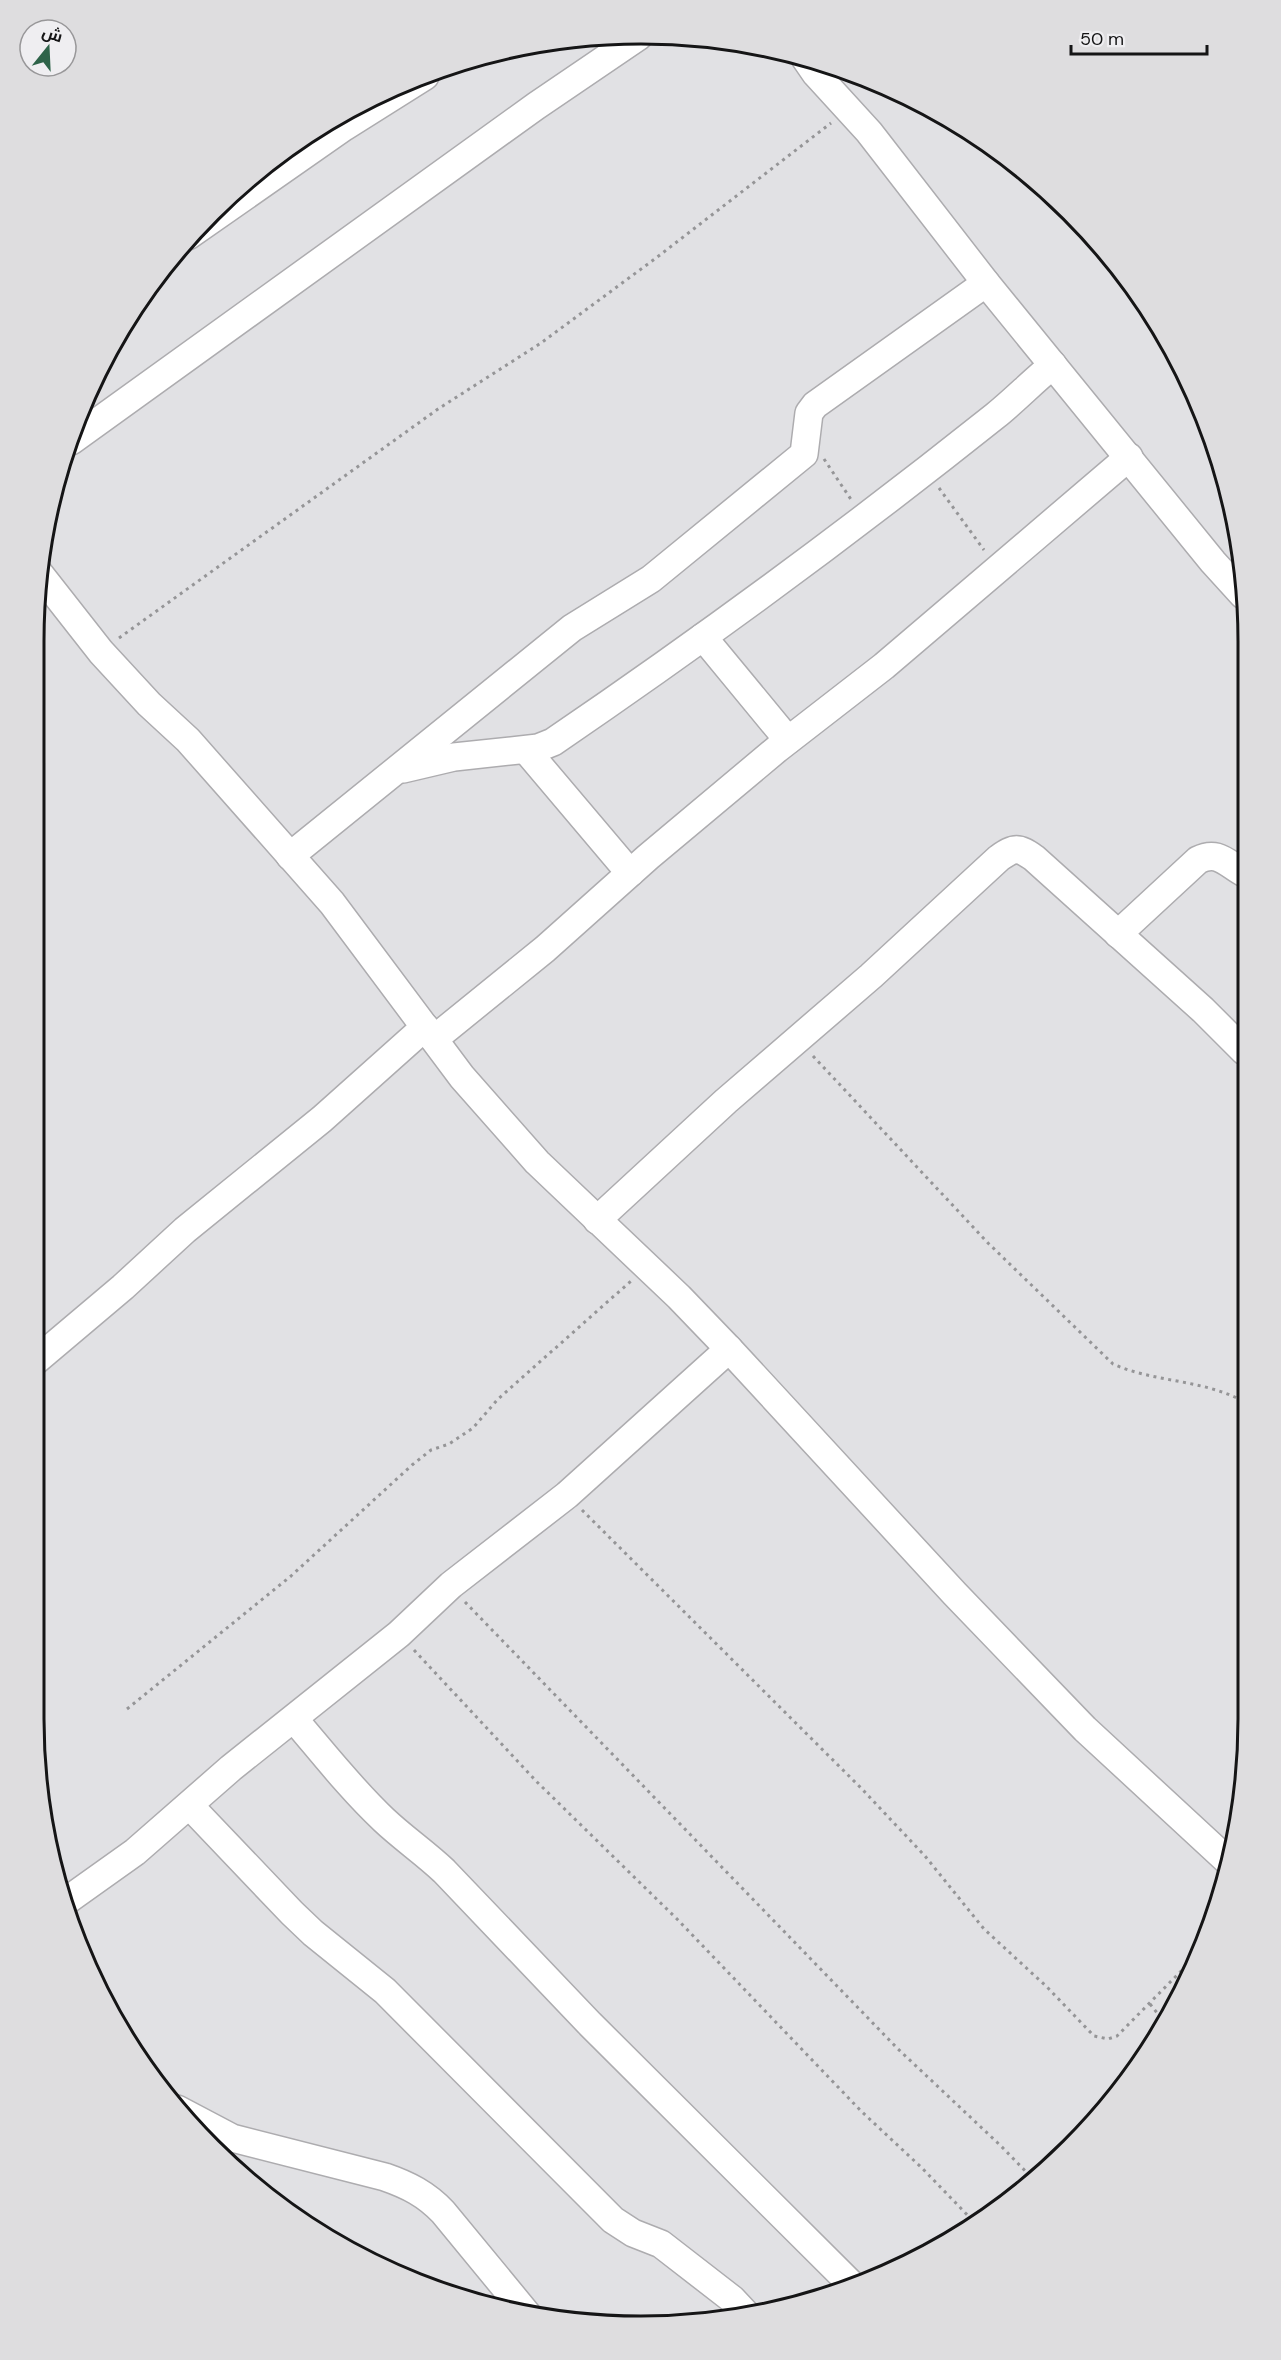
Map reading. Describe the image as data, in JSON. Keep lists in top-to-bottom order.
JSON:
{
  "scale_bar": "50 m",
  "north": "top"
}
